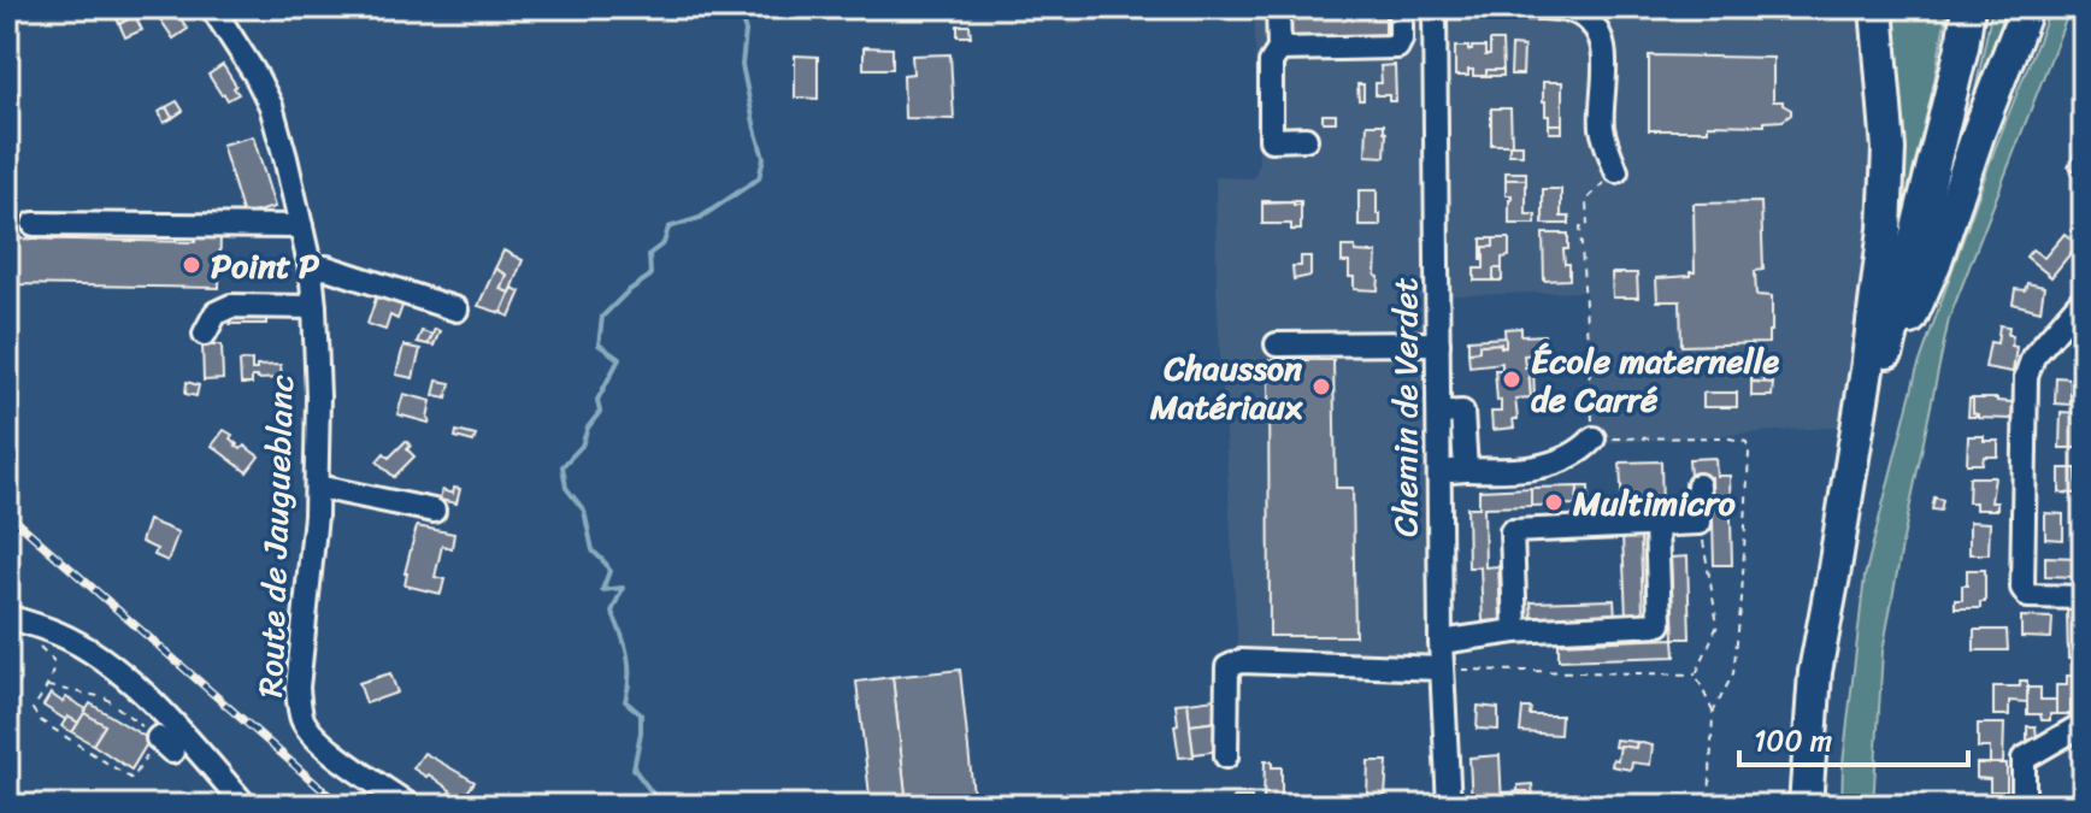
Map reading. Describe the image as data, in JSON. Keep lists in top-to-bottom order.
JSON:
{
  "streets": {
    "street": ["Chemin de Verdet", "Route de Jaugueblanc"]
  },
  "places": [
    "Point P",
    "École maternelle de Carré",
    "Chausson Matériaux",
    "Multimicro"
  ],
  "scale_bar": "100 m"
}
